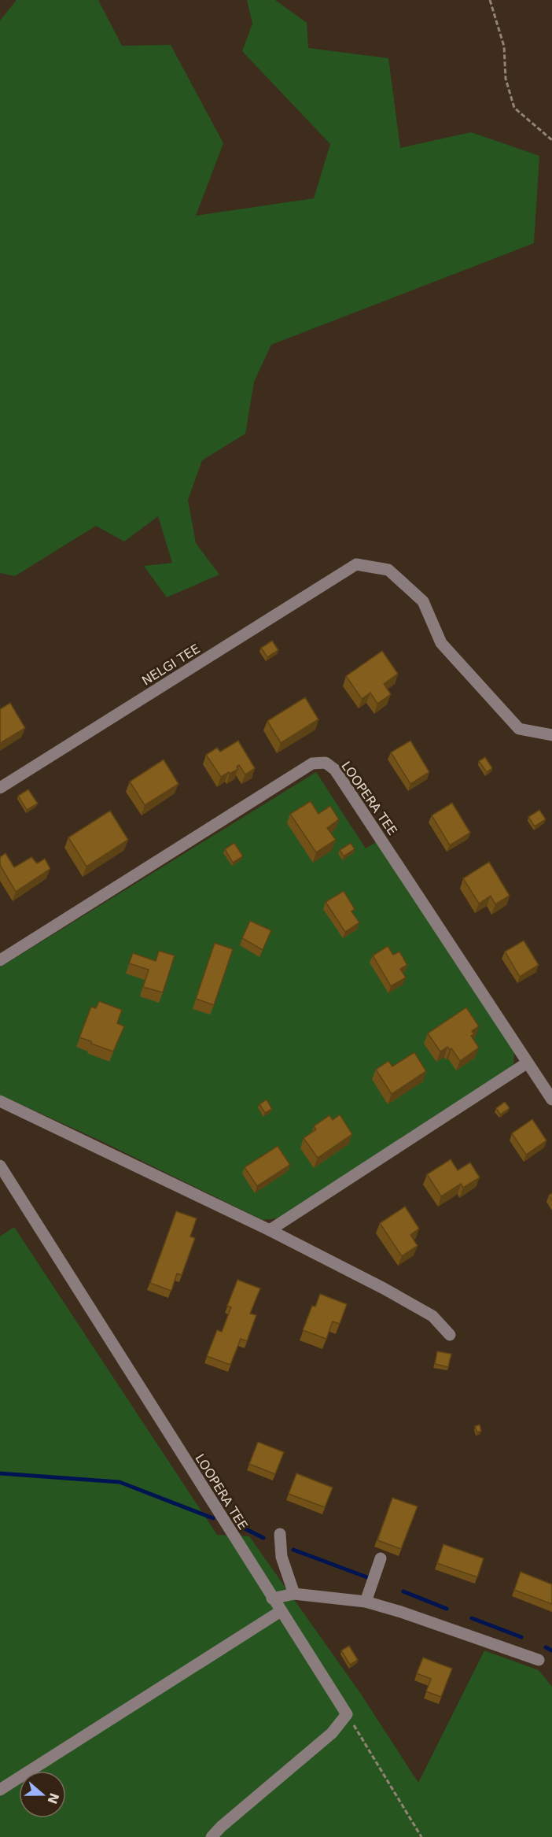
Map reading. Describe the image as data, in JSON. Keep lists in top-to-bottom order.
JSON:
{
  "streets": {
    "street": ["NELGI TEE", "LOOPERA TEE"]
  },
  "north": "right"
}
